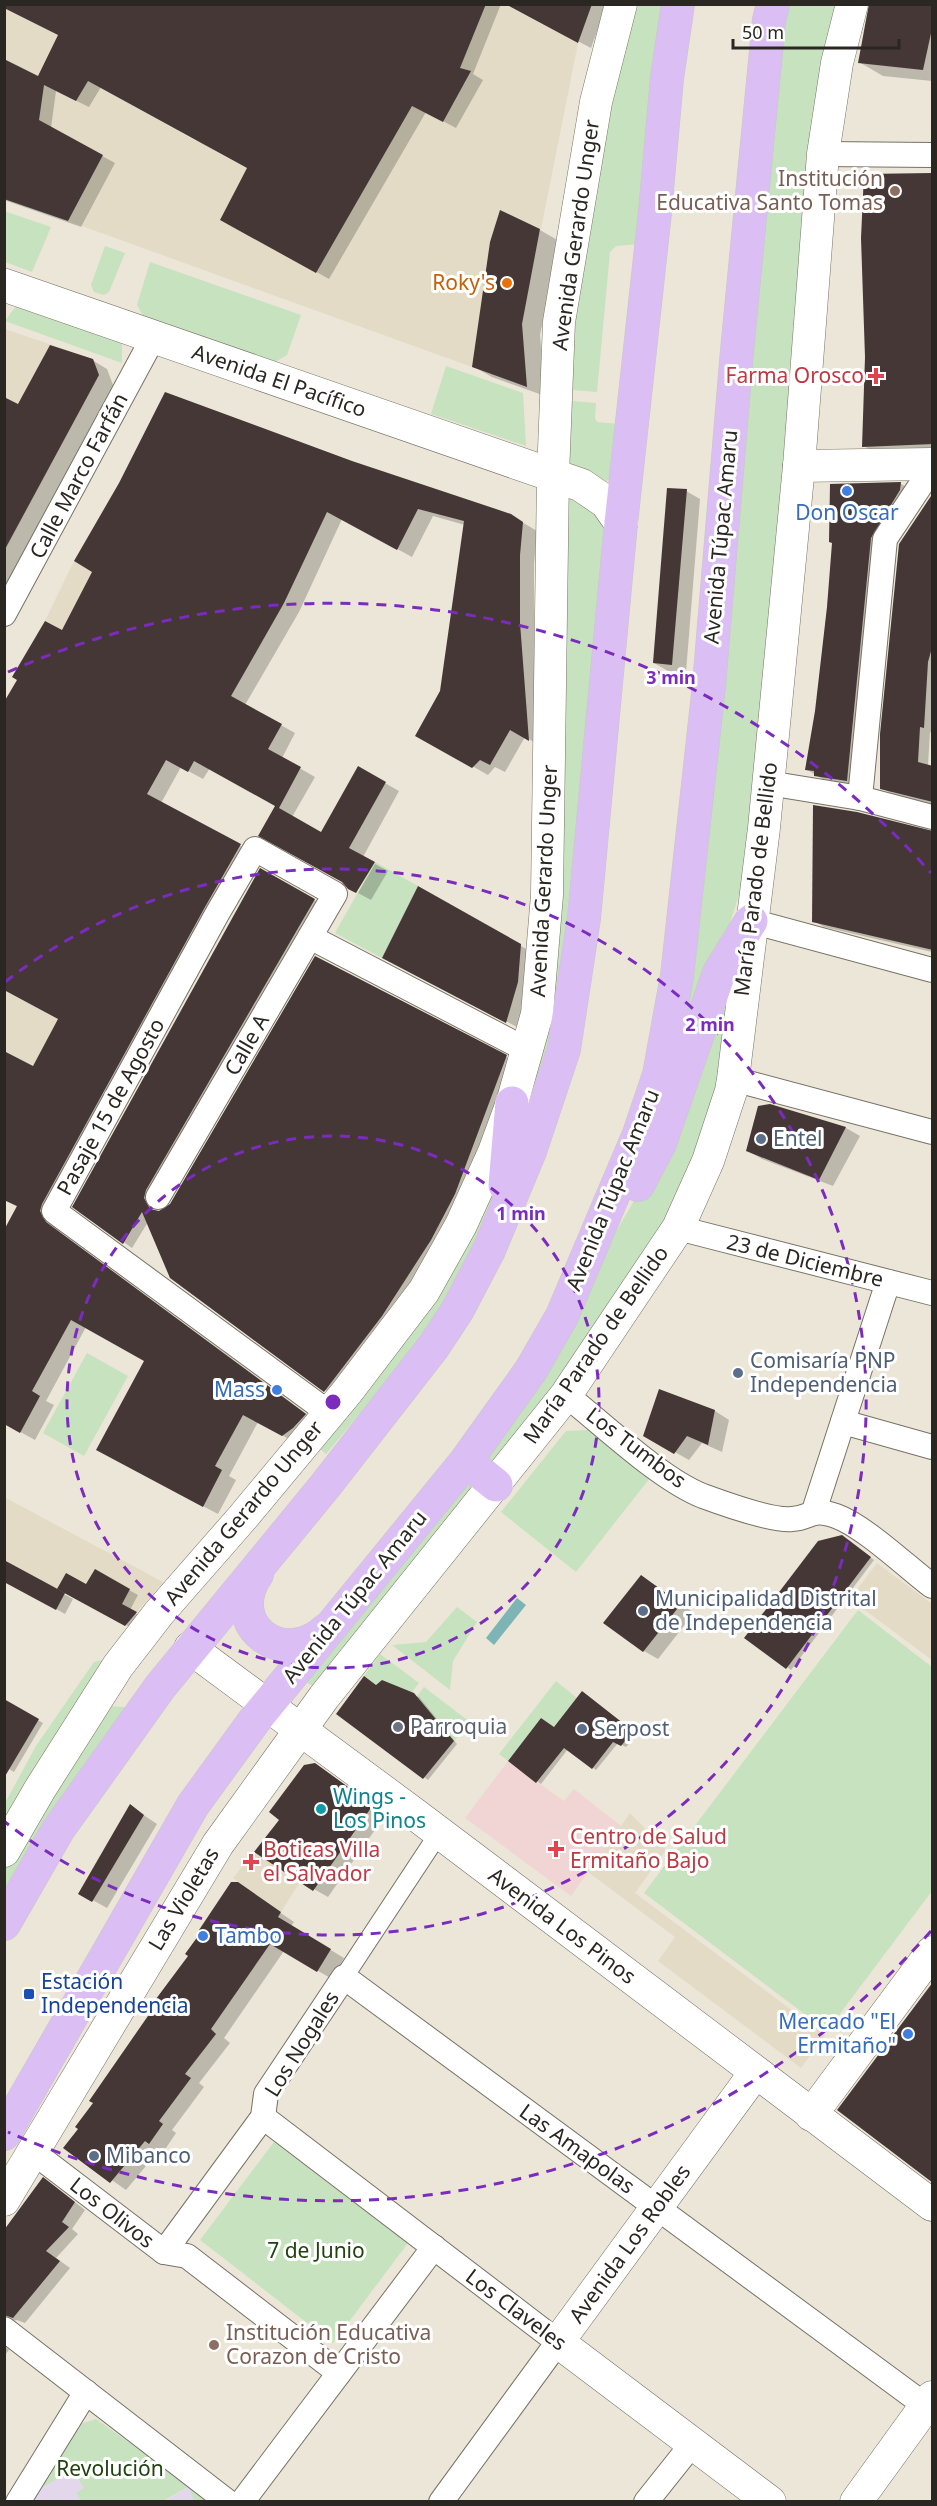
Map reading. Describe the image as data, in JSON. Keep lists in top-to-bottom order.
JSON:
{
  "streets": {
    "main road": ["Avenida El Pacífico", "Avenida Túpac Amaru"],
    "street": [
      "Avenida Gerardo Unger",
      "Calle Marco Farfán",
      "María Parado de Bellido",
      "Calle A",
      "Pasaje 15 de Agosto",
      "23 de Diciembre",
      "Los Tumbos",
      "Las Violetas",
      "Avenida Los Pinos",
      "Los Nogales",
      "Las Amapolas",
      "Los Olivos",
      "Avenida Los Robles",
      "Los Claveles"
    ]
  },
  "crossings": [
    ["Avenida Gerardo Unger", "Avenida El Pacífico"],
    ["Avenida Gerardo Unger", "Pasaje 15 de Agosto"],
    ["Avenida El Pacífico", "Calle Marco Farfán"],
    ["Avenida Túpac Amaru", "Avenida Los Pinos"],
    ["María Parado de Bellido", "23 de Diciembre"],
    ["María Parado de Bellido", "Los Tumbos"],
    ["María Parado de Bellido", "Las Violetas"],
    ["María Parado de Bellido", "Avenida Los Pinos"],
    ["Calle A", "Pasaje 15 de Agosto"],
    ["Las Violetas", "Avenida Los Pinos"],
    ["Las Violetas", "Los Olivos"],
    ["Avenida Los Pinos", "Los Nogales"],
    ["Avenida Los Pinos", "Avenida Los Robles"],
    ["Los Nogales", "Las Amapolas"],
    ["Los Nogales", "Los Olivos"],
    ["Los Nogales", "Los Claveles"],
    ["Las Amapolas", "Avenida Los Robles"],
    ["Avenida Los Robles", "Los Claveles"]
  ],
  "parks": ["7 de Junio", "Revolución"],
  "places": {
    "other": [
      "Institución Educativa Santo Tomas",
      "Roky's",
      "Don Oscar",
      "Entel",
      "Comisaría PNP Independencia",
      "Mass",
      "Municipalidad Distrital de Independencia",
      "Parroquia",
      "Serpost",
      "Wings - Los Pinos",
      "Tambo",
      "Mercado \"El Ermitaño\"",
      "Mibanco",
      "Institución Educativa Corazon de Cristo"
    ],
    "health": ["Farma Orosco", "Centro de Salud Ermitaño Bajo", "Boticas Villa el Salvador"],
    "transit": ["Estación Independencia"]
  },
  "scale_bar": "50 m",
  "rings": ["3 min", "2 min", "1 min"]
}
